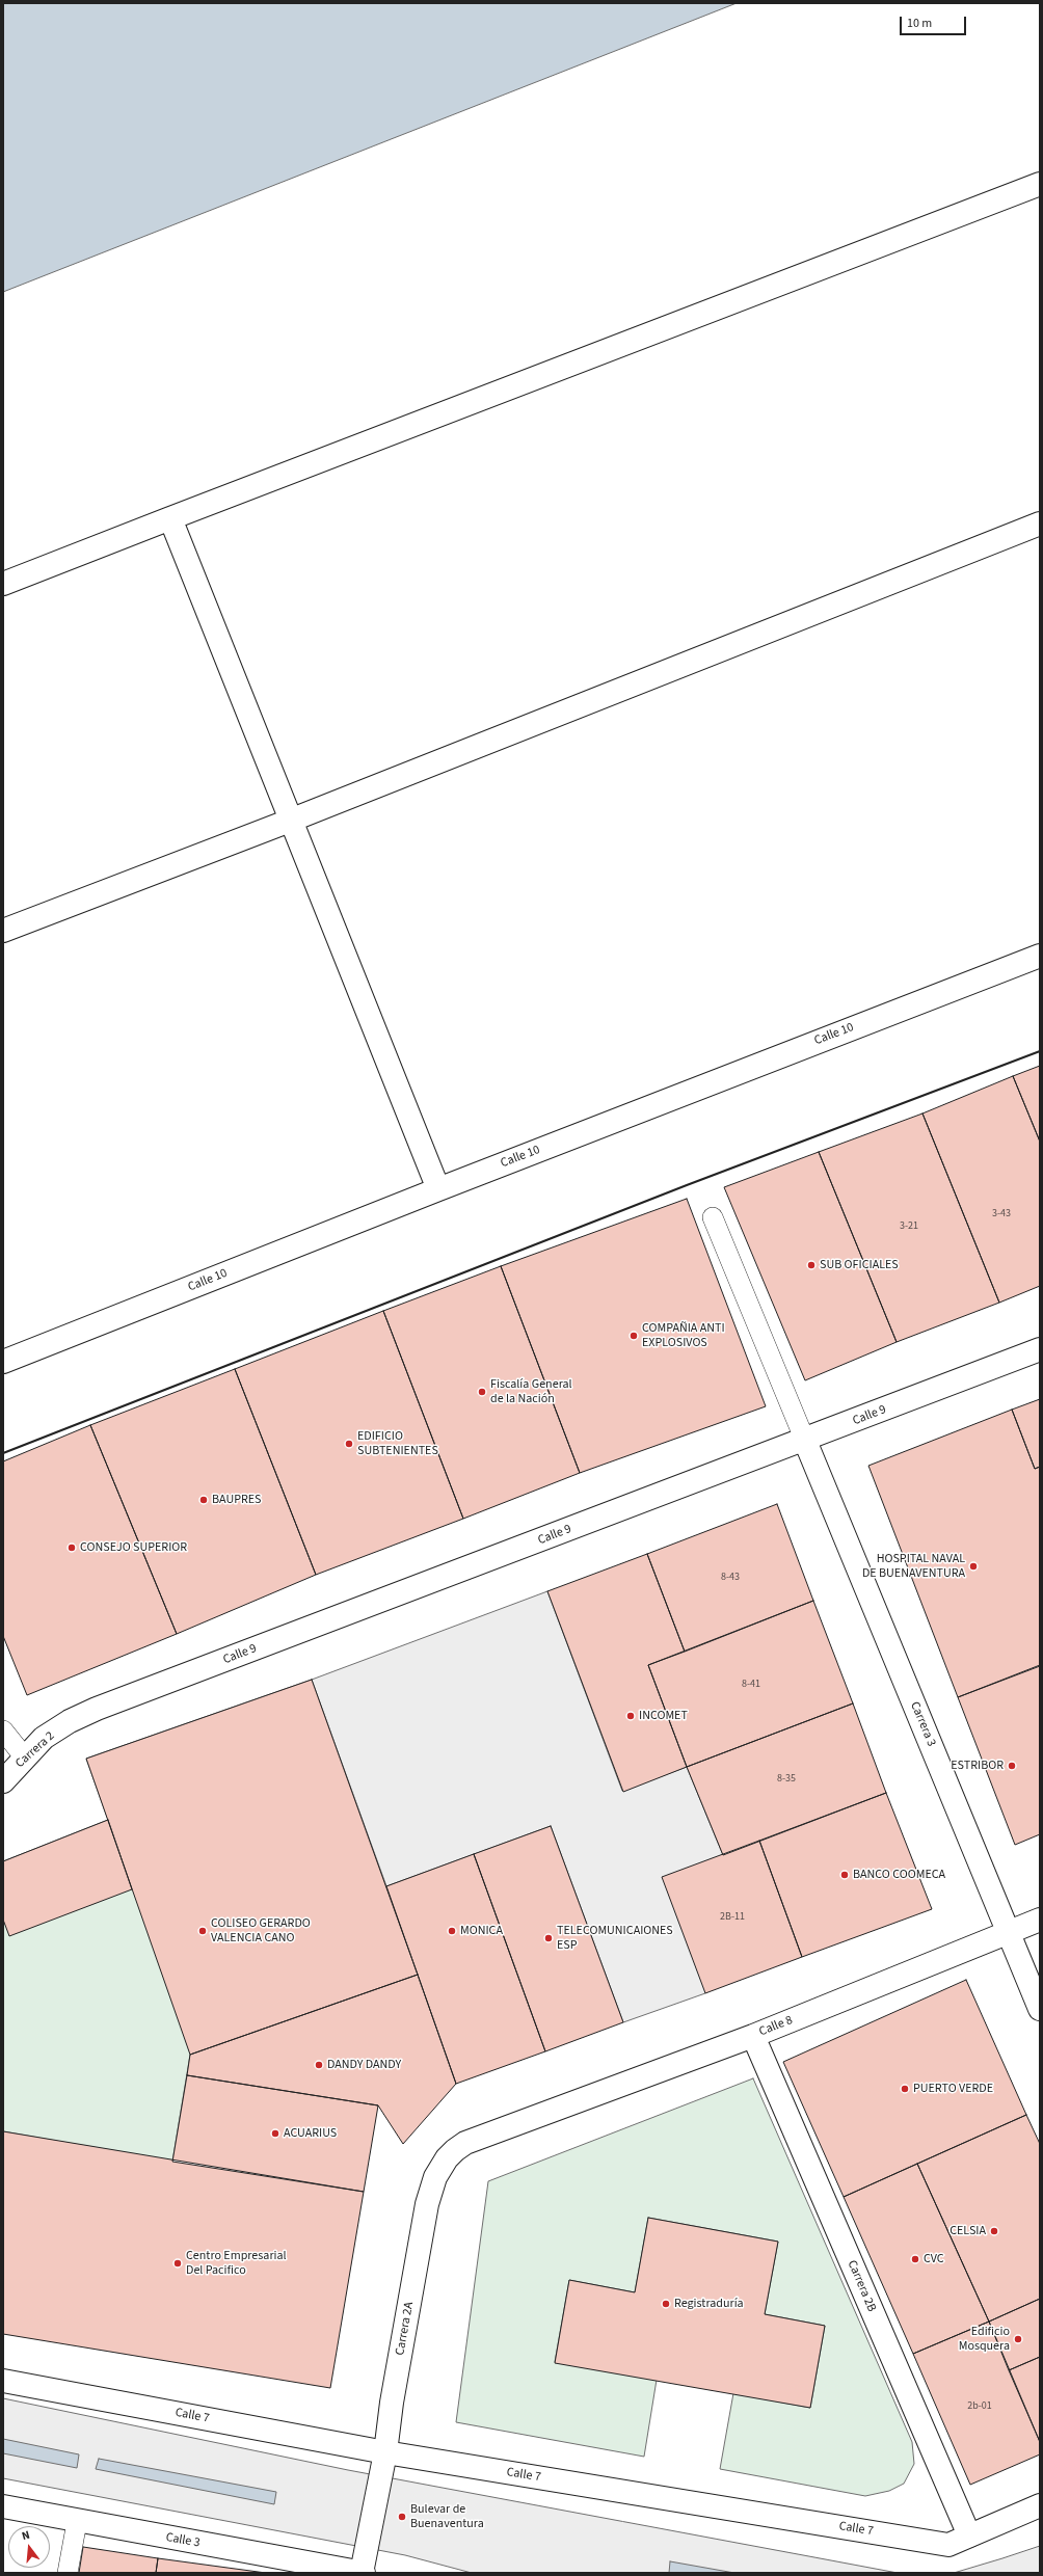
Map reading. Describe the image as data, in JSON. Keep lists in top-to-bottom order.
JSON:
{
  "streets": {
    "main road": [
      "Calle 10",
      "Calle 9",
      "Carrera 3",
      "Carrera 2",
      "Calle 8",
      "Carrera 2B",
      "Carrera 2A",
      "Calle 7",
      "Calle 3"
    ]
  },
  "crossings": [
    ["Calle 9", "Carrera 3"],
    ["Calle 9", "Carrera 2"],
    ["Carrera 3", "Calle 8"],
    ["Calle 8", "Carrera 2B"],
    ["Calle 8", "Carrera 2A"],
    ["Carrera 2B", "Calle 7"],
    ["Carrera 2A", "Calle 7"],
    ["Carrera 2A", "Calle 3"]
  ],
  "places": [
    "SUB OFICIALES",
    "COMPAÑIA ANTI EXPLOSIVOS",
    "Fiscalía General de la Nación",
    "EDIFICIO SUBTENIENTES",
    "BAUPRES",
    "CONSEJO SUPERIOR",
    "HOSPITAL NAVAL DE BUENAVENTURA",
    "INCOMET",
    "ESTRIBOR",
    "BANCO COOMECA",
    "COLISEO GERARDO VALENCIA CANO",
    "MONICA",
    "TELECOMUNICAIONES ESP",
    "DANDY DANDY",
    "PUERTO VERDE",
    "ACUARIUS",
    "CELSIA",
    "CVC",
    "Centro Empresarial Del Pacifico",
    "Registraduría",
    "Edificio Mosquera",
    "Bulevar de Buenaventura"
  ],
  "house_numbers": [
    "3-43",
    "3-21",
    "8-43",
    "8-41",
    "8-35",
    "2B-11",
    "2b-01"
  ],
  "scale_bar": "10 m",
  "north": "top"
}
